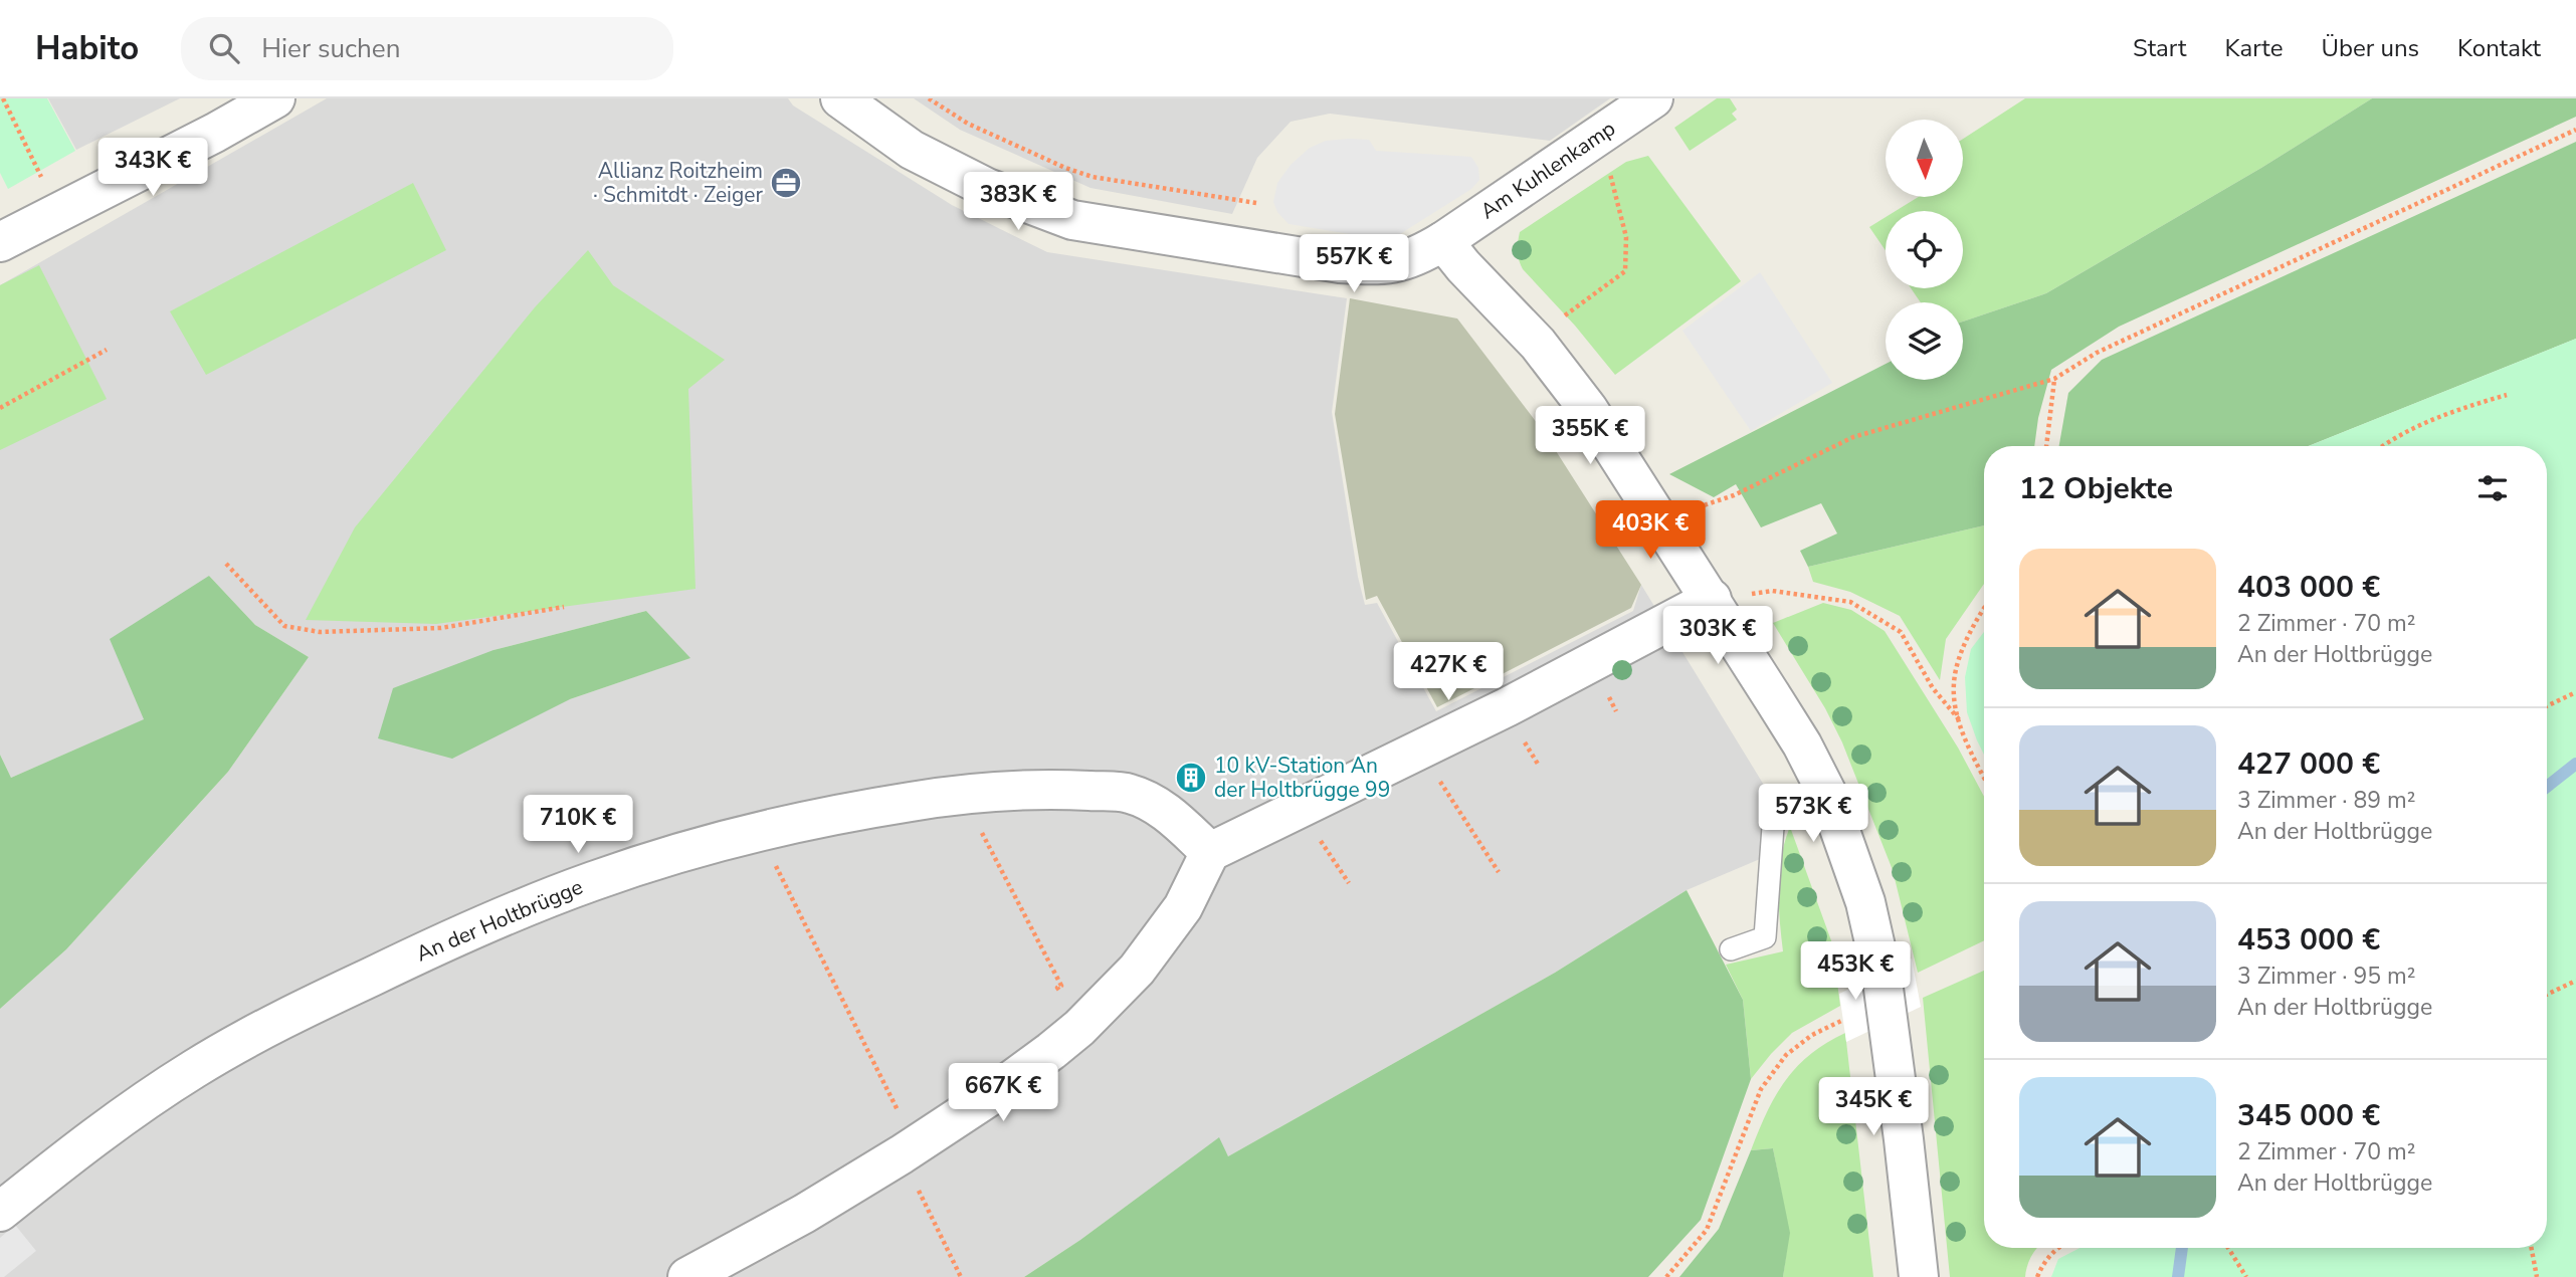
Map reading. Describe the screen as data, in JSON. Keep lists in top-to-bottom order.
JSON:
{
  "streets": {
    "street": ["Am Kuhlenkamp", "An der Holtbrügge"]
  },
  "places": {
    "office": ["Allianz Roitzheim · Schmitdt · Zeiger"],
    "building": ["10 kV-Station An der Holtbrügge 99"]
  },
  "north": "bottom",
  "page": {
    "header": "Habito",
    "search": "Hier suchen",
    "nav": [
      "Start",
      "Karte",
      "Über uns",
      "Kontakt"
    ],
    "price": [
      "343K €",
      "383K €",
      "557K €",
      "355K €",
      "403K €",
      "303K €",
      "427K €",
      "573K €",
      "710K €",
      "453K €",
      "667K €",
      "345K €"
    ],
    "heading": "12 Objekte",
    "list": [
      {
        "name": "403 000 €",
        "note": "2 Zimmer · 70 m² · An der Holtbrügge"
      },
      {
        "name": "427 000 €",
        "note": "3 Zimmer · 89 m² · An der Holtbrügge"
      },
      {
        "name": "453 000 €",
        "note": "3 Zimmer · 95 m² · An der Holtbrügge"
      },
      {
        "name": "345 000 €",
        "note": "2 Zimmer · 70 m² · An der Holtbrügge"
      }
    ]
  }
}
